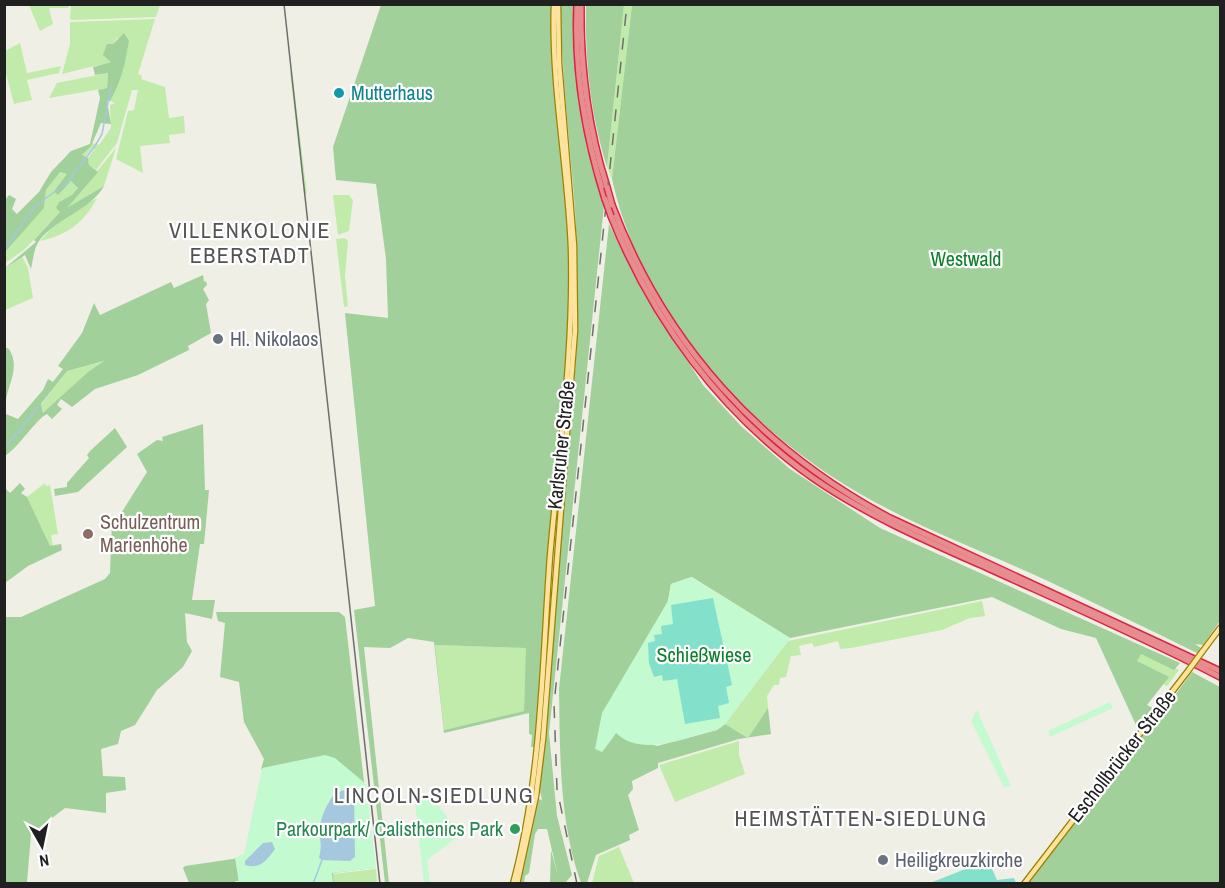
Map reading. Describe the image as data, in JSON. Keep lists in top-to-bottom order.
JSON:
{
  "streets": {
    "main road": ["Karlsruher Straße", "Eschollbrücker Straße"]
  },
  "districts": ["VILLENKOLONIE EBERSTADT", "LINCOLN-SIEDLUNG", "HEIMSTÄTTEN-SIEDLUNG"],
  "parks": ["Westwald", "Schießwiese"],
  "places": [
    "Mutterhaus",
    "Hl. Nikolaos",
    "Schulzentrum Marienhöhe",
    "Parkourpark/ Calisthenics Park",
    "Heiligkreuzkirche"
  ],
  "north": "bottom"
}
